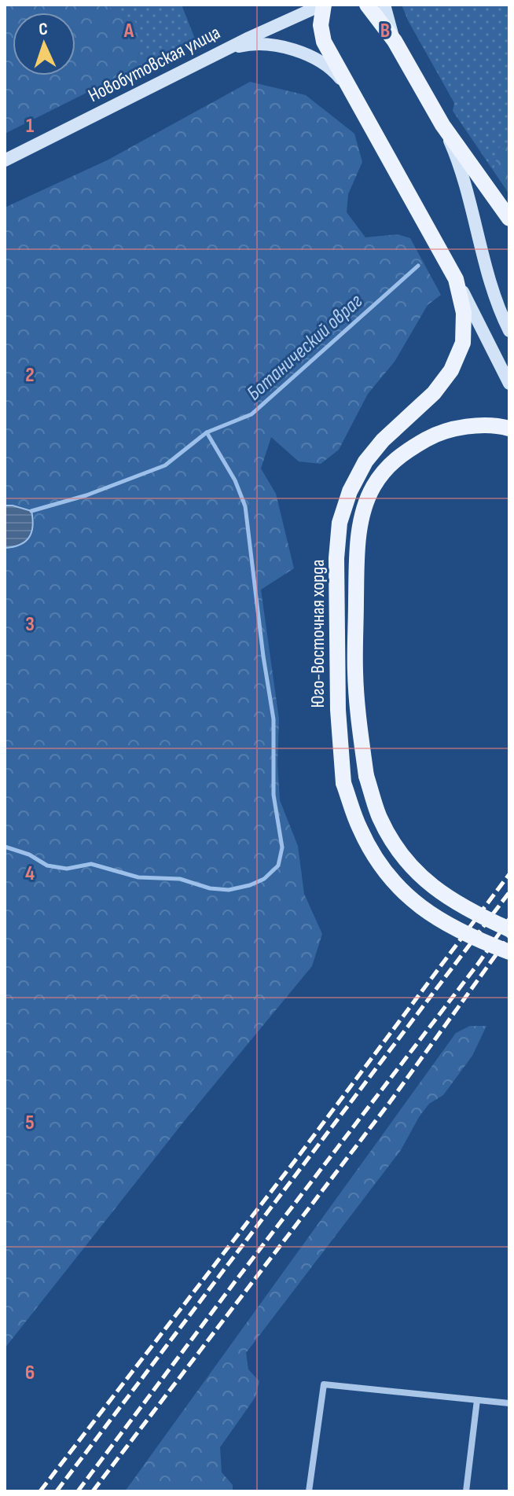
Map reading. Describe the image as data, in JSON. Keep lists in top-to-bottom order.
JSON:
{
  "streets": {
    "main road": ["Юго-Восточная хорда"],
    "street": ["Новобутовская улица"]
  },
  "crossings": [
    ["Новобутовская улица", "Юго-Восточная хорда"]
  ],
  "water": ["Ботанический овраг"],
  "north": "top",
  "grid": {
    "columns": ["A", "B"],
    "rows": [
      "1",
      "2",
      "3",
      "4",
      "5",
      "6"
    ]
  }
}
